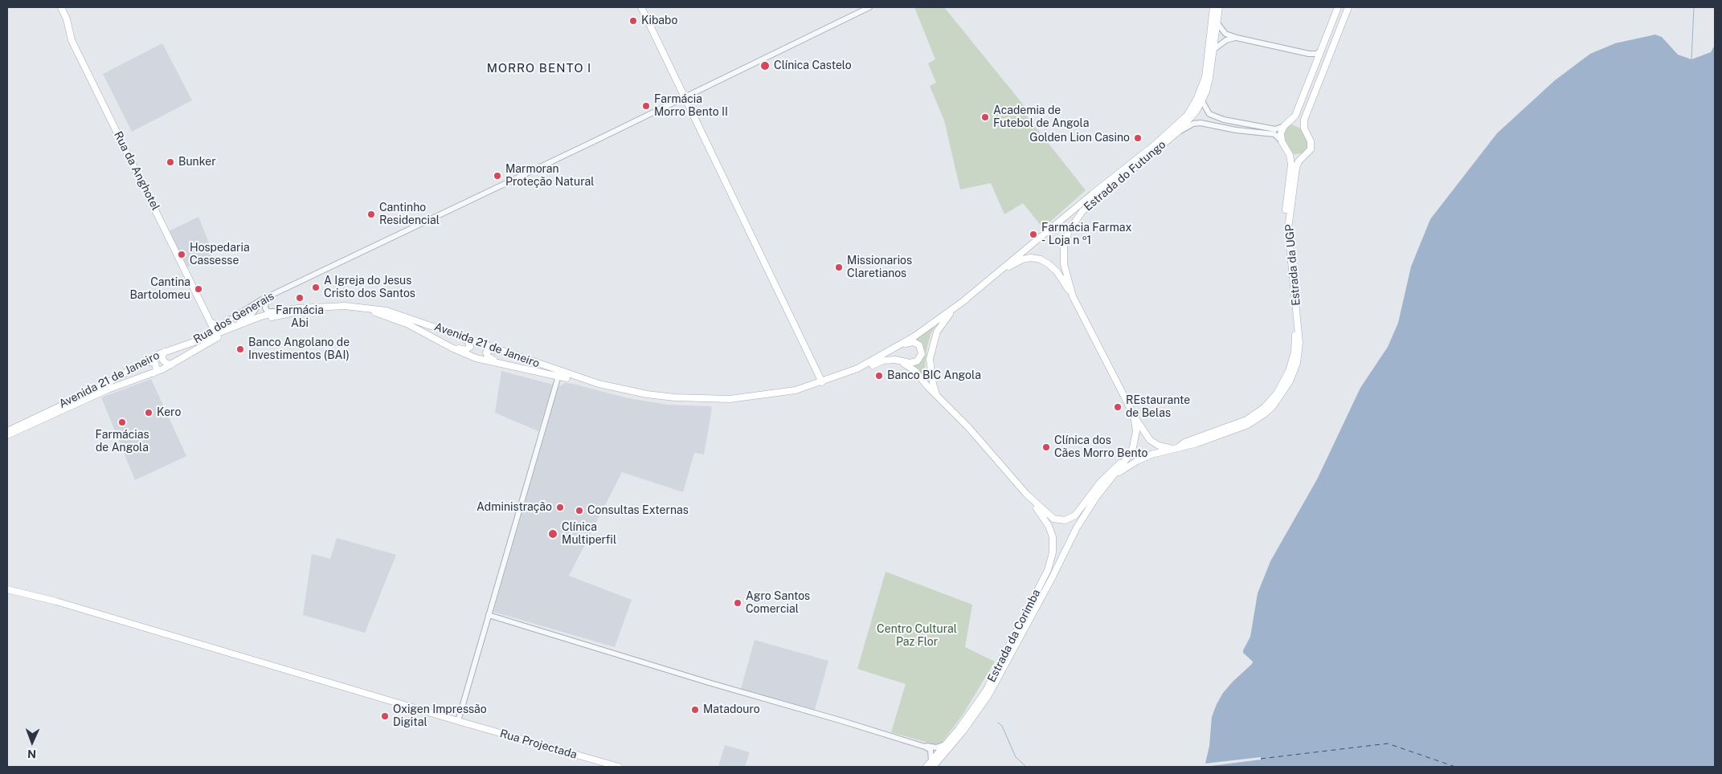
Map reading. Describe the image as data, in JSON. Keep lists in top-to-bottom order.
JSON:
{
  "streets": {
    "main road": [
      "Rua da Anghotel",
      "Estrada do Futungo",
      "Estrada da UGP",
      "Avenida 21 de Janeiro",
      "Estrada da Corimba",
      "Rua Projectada"
    ],
    "street": ["Rua dos Generais"]
  },
  "crossings": [
    ["Rua da Anghotel", "Rua dos Generais"],
    ["Rua da Anghotel", "Avenida 21 de Janeiro"],
    ["Estrada do Futungo", "Estrada da UGP"],
    ["Estrada do Futungo", "Avenida 21 de Janeiro"],
    ["Estrada do Futungo", "Estrada da Corimba"],
    ["Rua dos Generais", "Avenida 21 de Janeiro"]
  ],
  "districts": ["MORRO BENTO I"],
  "parks": ["Centro Cultural Paz Flor"],
  "places": [
    "Kibabo",
    "Clínica Castelo",
    "Farmácia Morro Bento II",
    "Academia de Futebol de Angola",
    "Golden Lion Casino",
    "Bunker",
    "Marmoran Proteção Natural",
    "Cantinho Residencial",
    "Farmácia Farmax - Loja n º1",
    "Hospedaria Cassesse",
    "Missionarios Claretianos",
    "A Igreja do Jesus Cristo dos Santos",
    "Cantina Bartolomeu",
    "Farmácia Abi",
    "Banco Angolano de Investimentos (BAI)",
    "Banco BIC Angola",
    "REstaurante de Belas",
    "Kero",
    "Farmácias de Angola",
    "Clínica dos Cães Morro Bento",
    "Administração",
    "Consultas Externas",
    "Clínica Multiperfil",
    "Agro Santos Comercial",
    "Matadouro",
    "Oxigen Impressão Digital"
  ],
  "north": "bottom"
}
